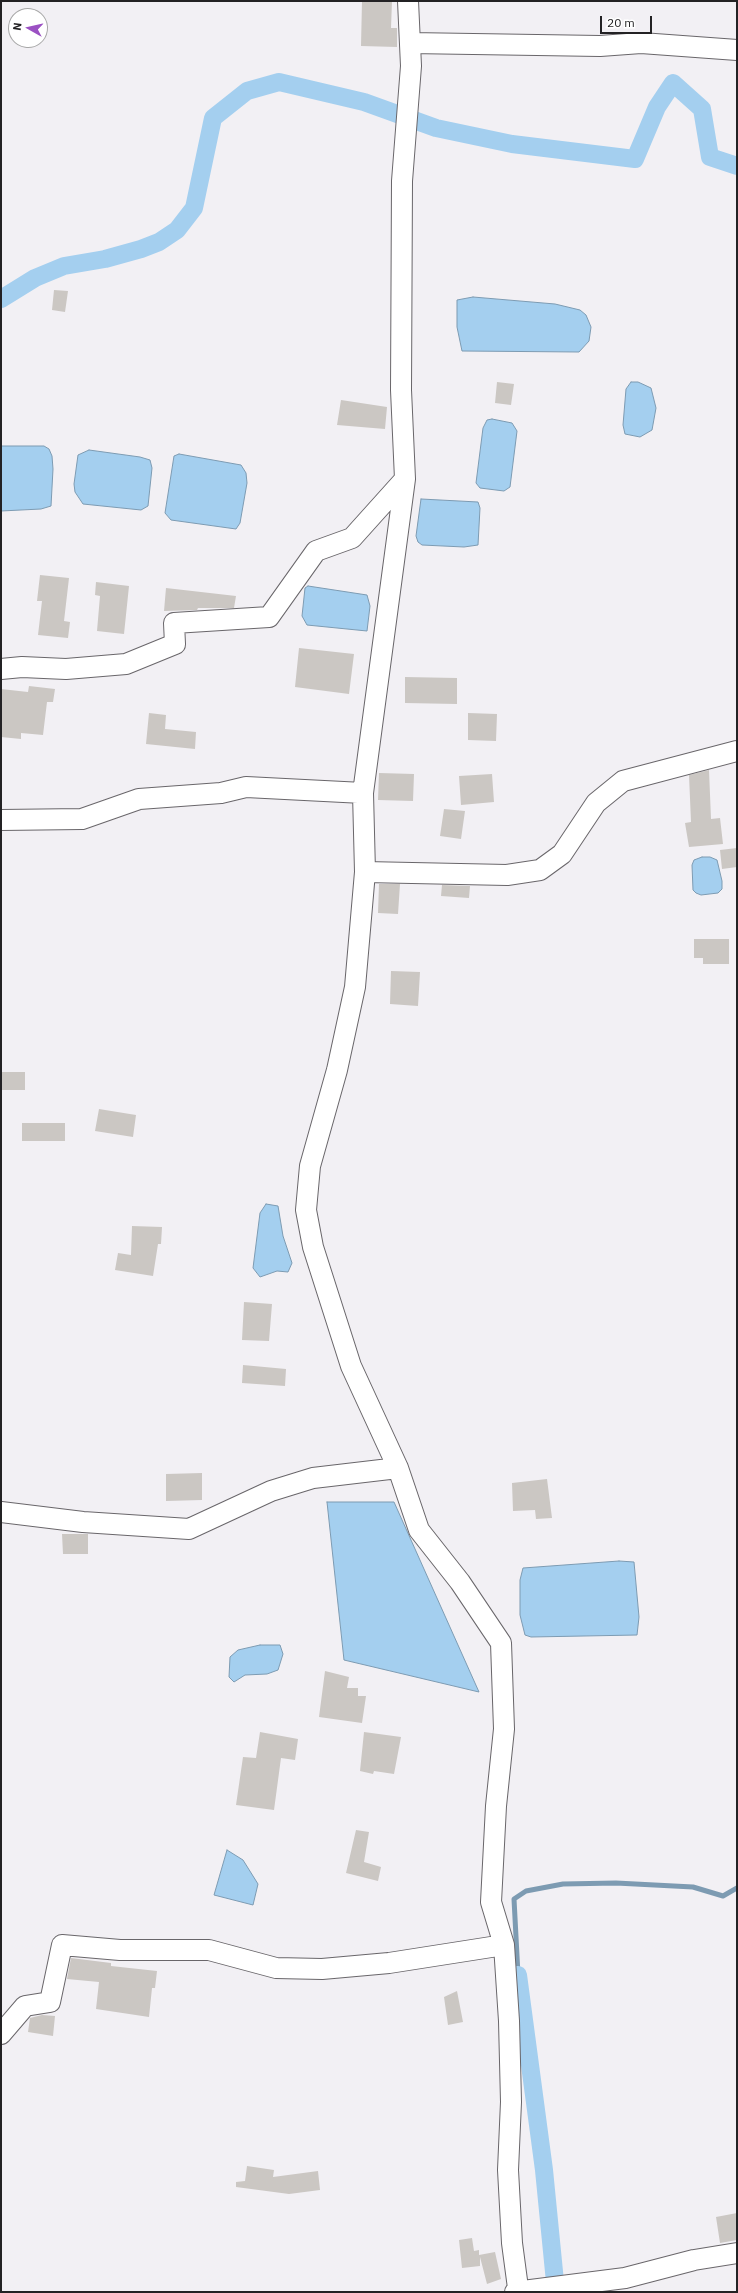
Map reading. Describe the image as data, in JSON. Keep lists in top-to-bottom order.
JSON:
{
  "scale_bar": "20 m",
  "north": "left"
}
